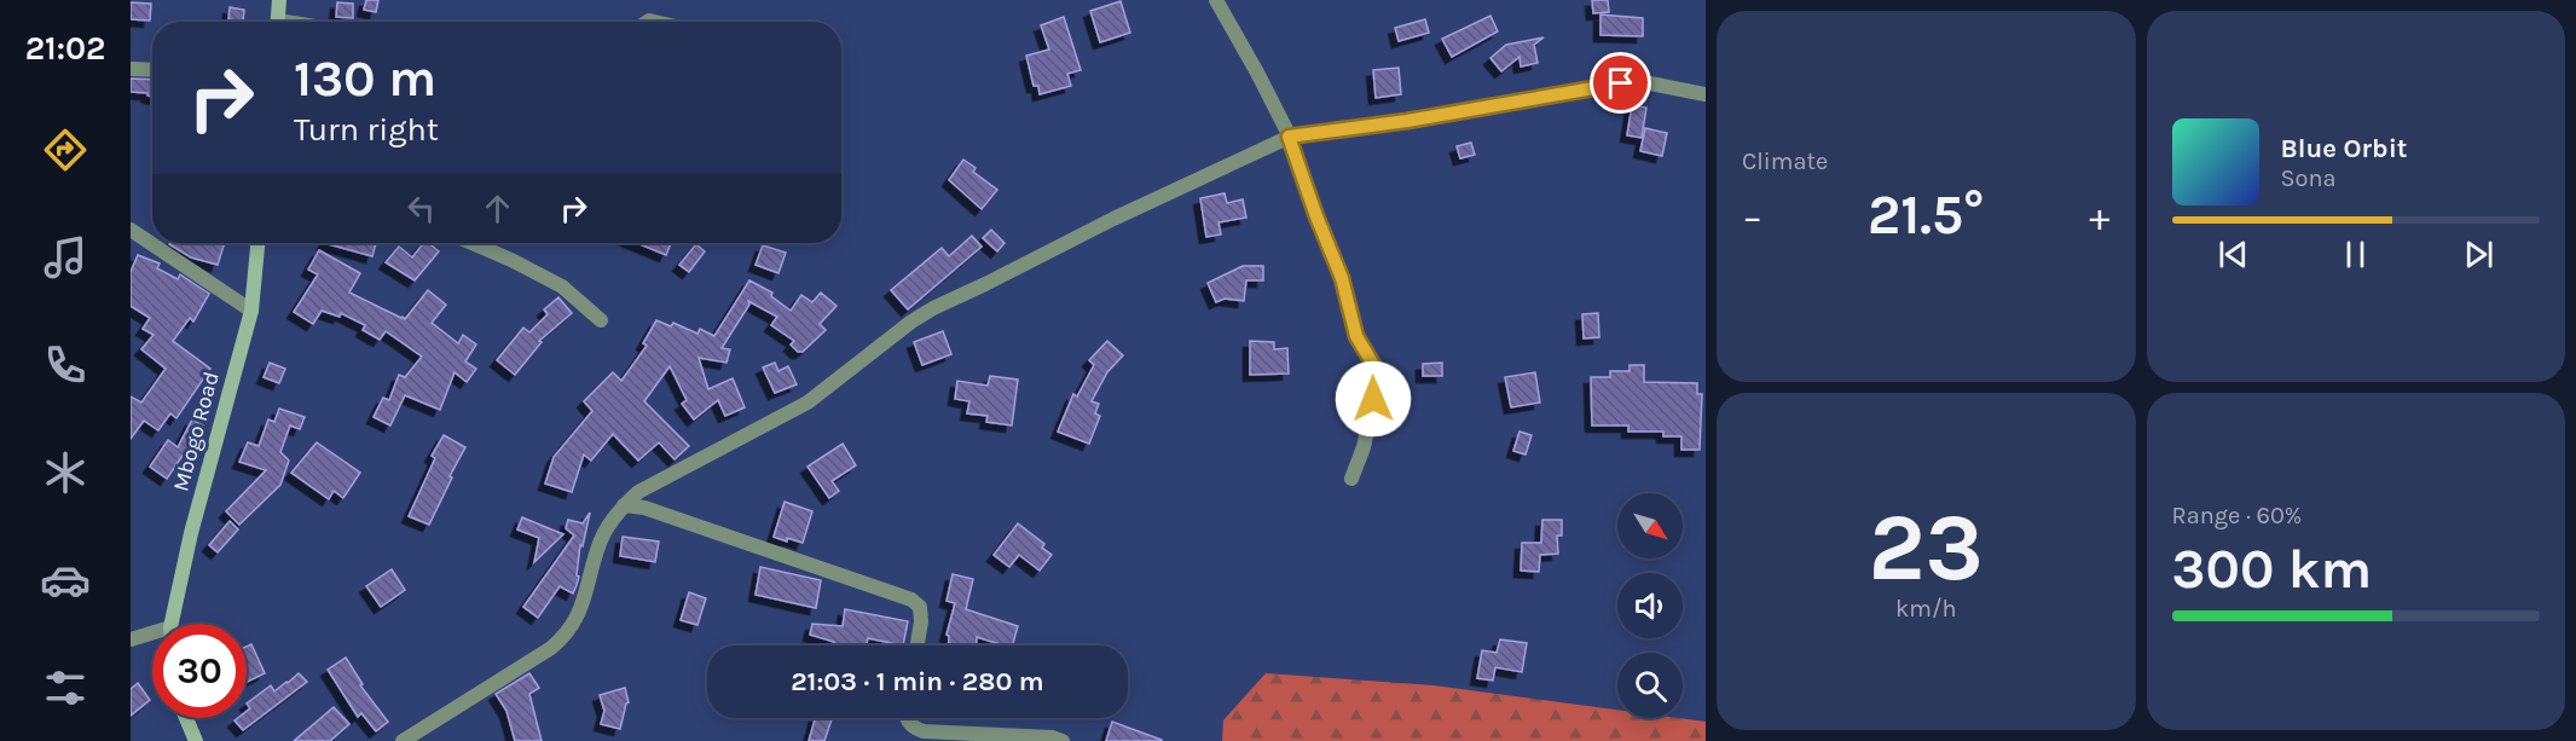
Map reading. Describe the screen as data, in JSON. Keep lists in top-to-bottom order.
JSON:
{
  "streets": {
    "main road": ["Mbogo Road"]
  },
  "north": "bottom right",
  "page": {
    "tabs": "21:02",
    "tile": [
      "Climate",
      ["23", "km/h"],
      ["Range · 60%", "300 km"]
    ],
    "turn": ["130 m", "Turn right"],
    "song": ["Blue Orbit", "Sona"],
    "heat": ["−", "21.5°", "+"],
    "limit": "30",
    "trip": "21:03 · 1 min · 280 m"
  }
}
